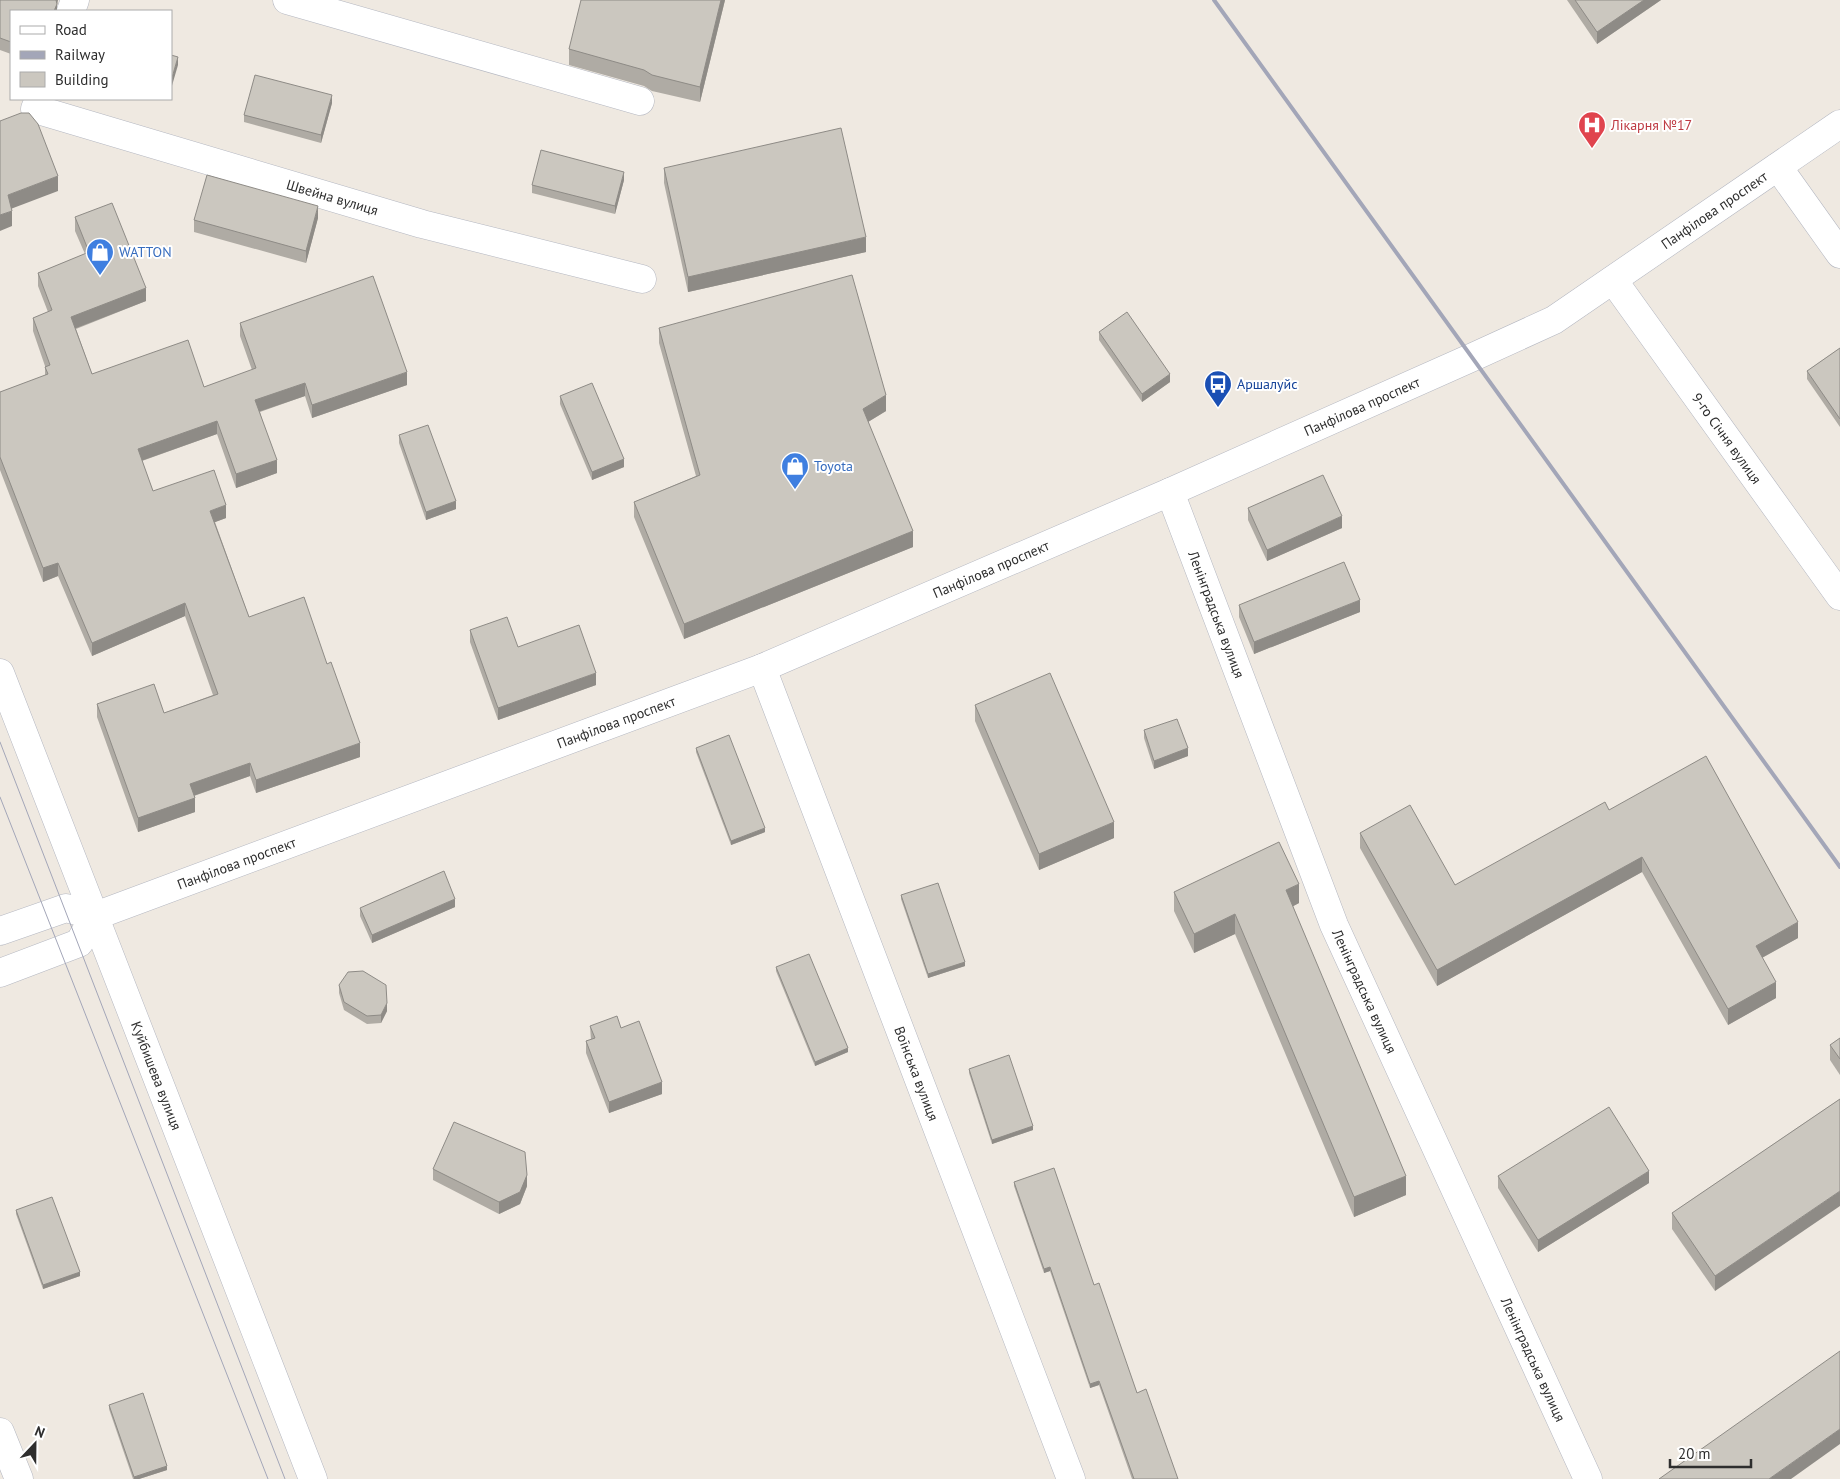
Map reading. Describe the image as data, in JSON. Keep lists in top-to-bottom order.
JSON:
{
  "streets": {
    "street": [
      "Швейна вулиця",
      "Панфілова проспект",
      "9-го Січня вулиця",
      "Ленінградська вулиця",
      "Воїнська вулиця",
      "Куйбишева вулиця"
    ]
  },
  "crossings": [
    ["Панфілова проспект", "9-го Січня вулиця"],
    ["Панфілова проспект", "Ленінградська вулиця"],
    ["Панфілова проспект", "Воїнська вулиця"],
    ["Панфілова проспект", "Куйбишева вулиця"]
  ],
  "places": {
    "hospital": ["Лікарня №17"],
    "shop": ["WATTON", "Toyota"],
    "bus stop": ["Аршалуйс"]
  },
  "legend": ["Road", "Railway", "Building"],
  "scale_bar": "20 m",
  "north": "top"
}
